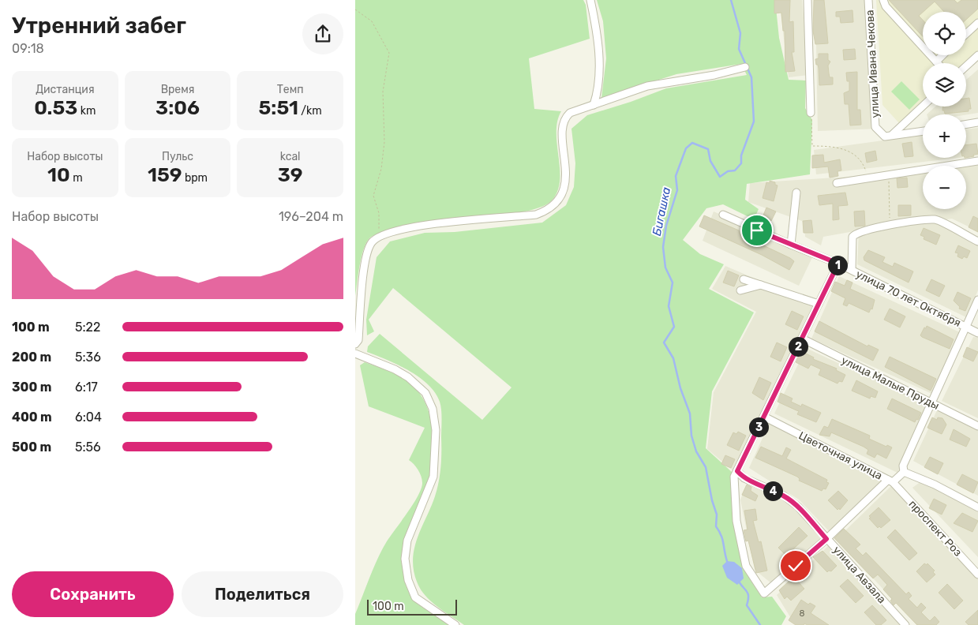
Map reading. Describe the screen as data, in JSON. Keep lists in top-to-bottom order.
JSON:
{
  "streets": {
    "street": [
      "улица Ивана Чекова",
      "улица 70 лет Октября",
      "улица Малые Пруды",
      "Цветочная улица",
      "проспект Роз",
      "улица Авзала"
    ]
  },
  "crossings": [
    ["Цветочная улица", "проспект Роз"]
  ],
  "water": ["Бигашка"],
  "house_numbers": ["8"],
  "scale_bar": "100 m",
  "page": {
    "heading": ["Утренний забег", "09:18"],
    "map_buttons": ["+", "−"],
    "stats": [
      ["Дистанция", "0.53 km"],
      ["Время", "3:06"],
      ["Темп", "5:51 /km"],
      ["Набор высоты", "10 m"],
      ["Пульс", "159 bpm"],
      ["kcal", "39"]
    ],
    "chart": ["Набор высоты", "196–204 m"],
    "pins": [
      "1",
      "2",
      "3",
      "4"
    ],
    "list": [
      {
        "name": "100 m",
        "note": "5:22"
      },
      {
        "name": "200 m",
        "note": "5:36"
      },
      {
        "name": "300 m",
        "note": "6:17"
      },
      {
        "name": "400 m",
        "note": "6:04"
      },
      {
        "name": "500 m",
        "note": "5:56"
      }
    ],
    "buttons": ["Сохранить", "Поделиться"],
    "scale": "100 m"
  }
}
